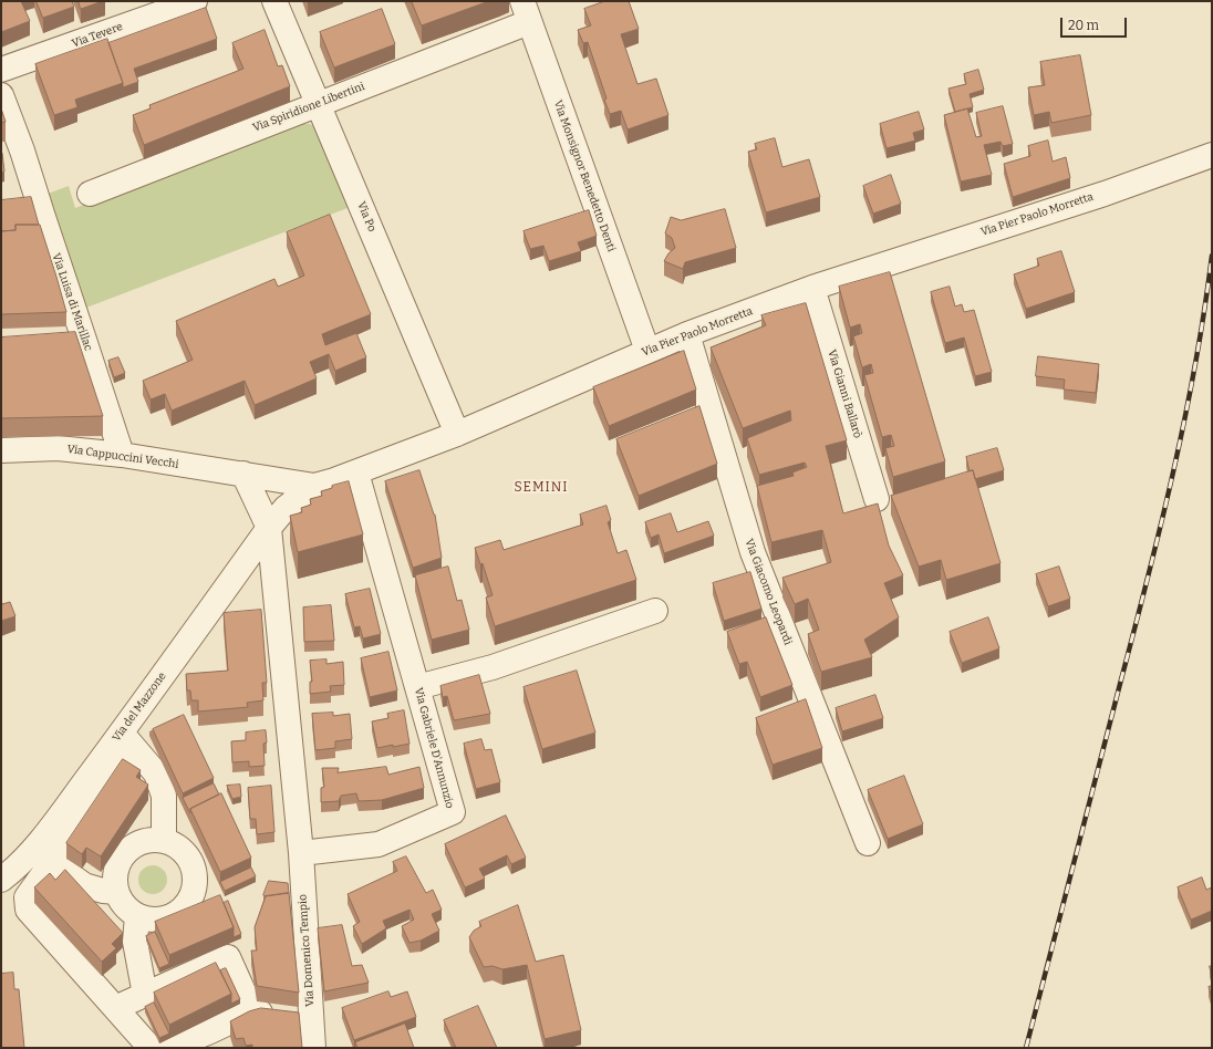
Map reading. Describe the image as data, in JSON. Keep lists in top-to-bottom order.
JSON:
{
  "streets": {
    "street": [
      "Via Tevere",
      "Via Spiridione Libertini",
      "Via Monsignor Benedetto Denti",
      "Via Pier Paolo Morretta",
      "Via Po",
      "Via Luisa di Marillac",
      "Via Gianni Ballarò",
      "Via Cappuccini Vecchi",
      "Via Giacomo Leopardi",
      "Via del Mazzone",
      "Via Gabriele D'Annunzio",
      "Via Domenico Tempio"
    ]
  },
  "crossings": [
    ["Via Spiridione Libertini", "Via Monsignor Benedetto Denti"],
    ["Via Spiridione Libertini", "Via Po"],
    ["Via Monsignor Benedetto Denti", "Via Pier Paolo Morretta"],
    ["Via Pier Paolo Morretta", "Via Po"],
    ["Via Pier Paolo Morretta", "Via Gianni Ballarò"],
    ["Via Pier Paolo Morretta", "Via Cappuccini Vecchi"],
    ["Via Pier Paolo Morretta", "Via Giacomo Leopardi"],
    ["Via Pier Paolo Morretta", "Via del Mazzone"],
    ["Via Pier Paolo Morretta", "Via Gabriele D'Annunzio"],
    ["Via Luisa di Marillac", "Via Cappuccini Vecchi"],
    ["Via Gabriele D'Annunzio", "Via Domenico Tempio"]
  ],
  "districts": ["SEMINI"],
  "scale_bar": "20 m"
}
